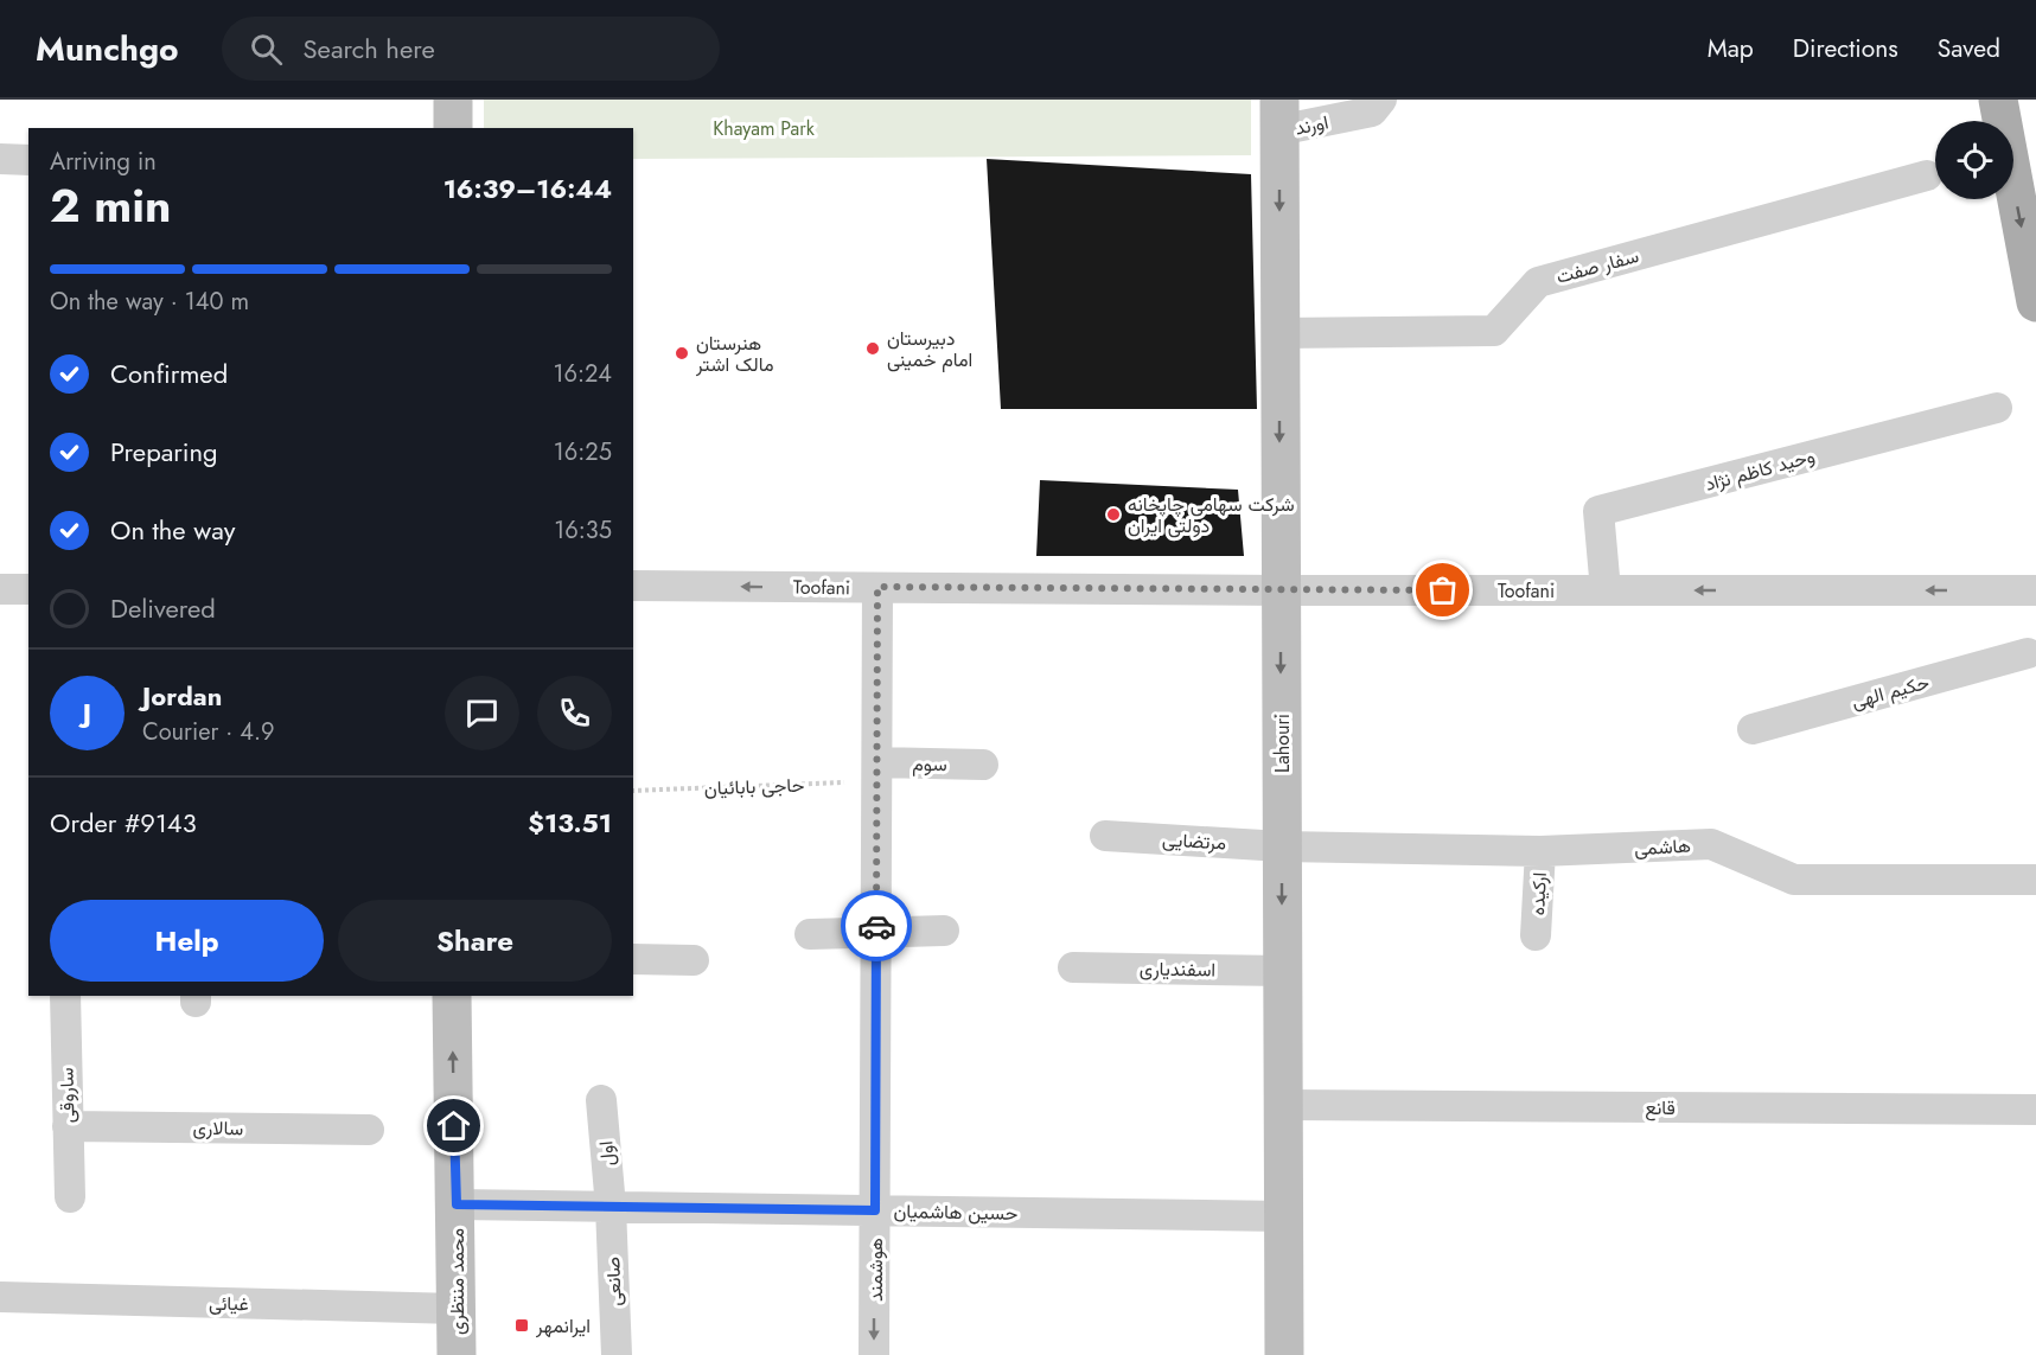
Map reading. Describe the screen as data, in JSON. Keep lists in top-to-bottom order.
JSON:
{
  "streets": {
    "main road": ["Lahouri", "محمد منتظری"],
    "street": [
      "اورند",
      "سفار صفت",
      "وحید کاظم نژاد",
      "Toofani",
      "حکیم الهی",
      "سوم",
      "مرتضایی",
      "هاشمی",
      "ارکیده",
      "اسفندیاری",
      "ساروقی",
      "قانع",
      "سالاری",
      "اول",
      "حسین هاشمیان",
      "هوشمند",
      "صانعی",
      "غیائی"
    ],
    "path": ["حاجی بابائیان"]
  },
  "crossings": [
    ["اورند", "Lahouri"],
    ["سفار صفت", "Lahouri"],
    ["وحید کاظم نژاد", "Toofani"],
    ["Toofani", "Lahouri"],
    ["Toofani", "هوشمند"],
    ["Lahouri", "مرتضایی"],
    ["Lahouri", "هاشمی"],
    ["Lahouri", "اسفندیاری"],
    ["Lahouri", "قانع"],
    ["Lahouri", "حسین هاشمیان"],
    ["سوم", "حاجی بابائیان"],
    ["سوم", "هوشمند"],
    ["حاجی بابائیان", "هوشمند"],
    ["مرتضایی", "هاشمی"],
    ["هاشمی", "ارکیده"],
    ["ساروقی", "سالاری"],
    ["اول", "حسین هاشمیان"],
    ["اول", "صانعی"],
    ["حسین هاشمیان", "هوشمند"],
    ["حسین هاشمیان", "محمد منتظری"],
    ["حسین هاشمیان", "صانعی"],
    ["محمد منتظری", "غیائی"]
  ],
  "one_way": ["Toofani", "Lahouri", "محمد منتظری"],
  "parks": ["Khayam Park"],
  "places": {
    "other": ["دبیرستان امام خمینی", "هنرستان مالک اشتر", "شرکت سهامی چاپخانه دولتی ایران"],
    "transit": ["ایرانمهر"]
  },
  "page": {
    "header": "Munchgo",
    "search": "Search here",
    "nav": ["Map", "Directions", "Saved"],
    "heading": ["2 min", "Arriving in", "16:39–16:44"],
    "panel": [
      "Jordan",
      "Courier · 4.9",
      "Order #9143",
      "$13.51"
    ],
    "bar": "On the way · 140 m",
    "list": [
      ["Confirmed", "16:24"],
      ["Preparing", "16:25"],
      ["On the way", "16:35"],
      "Delivered"
    ],
    "round": "J",
    "buttons": ["Help", "Share"]
  }
}
